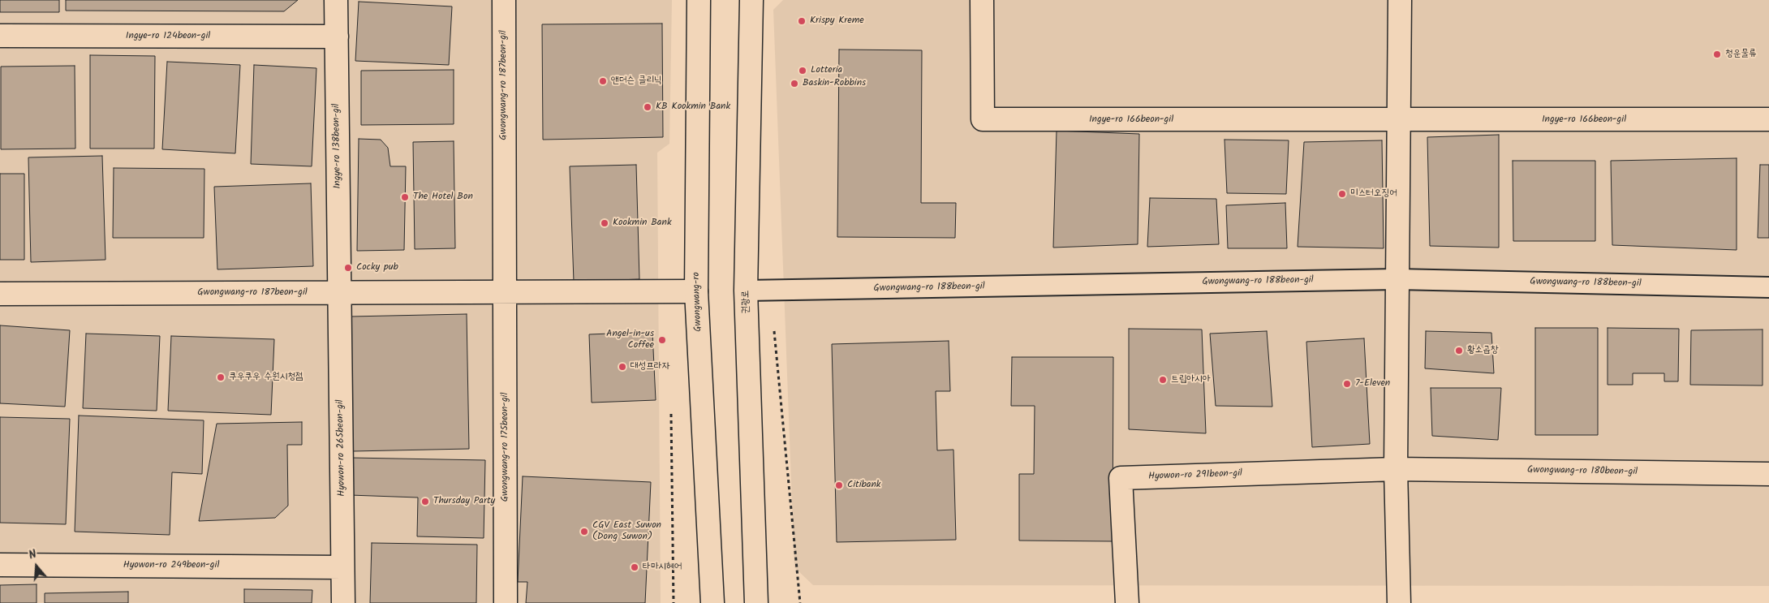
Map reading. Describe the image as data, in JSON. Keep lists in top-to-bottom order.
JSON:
{
  "streets": {
    "street": [
      "Ingye-ro 124beon-gil",
      "Gwongwang-ro 187beon-gil",
      "Ingye-ro 166beon-gil",
      "Ingye-ro 138beon-gil",
      "Gwongwang-ro 188beon-gil",
      "Gwongwang-ro",
      "권광로",
      "Gwongwang-ro 175beon-gil",
      "Hyowon-ro 265beon-gil",
      "Gwongwang-ro 180beon-gil",
      "Hyowon-ro 291beon-gil",
      "Hyowon-ro 249beon-gil"
    ]
  },
  "crossings": [
    ["Ingye-ro 124beon-gil", "Ingye-ro 138beon-gil"],
    ["Gwongwang-ro 187beon-gil", "Ingye-ro 138beon-gil"],
    ["Gwongwang-ro 187beon-gil", "Gwongwang-ro"],
    ["Gwongwang-ro 187beon-gil", "Gwongwang-ro 175beon-gil"],
    ["Gwongwang-ro 187beon-gil", "Hyowon-ro 265beon-gil"],
    ["Ingye-ro 138beon-gil", "Hyowon-ro 265beon-gil"],
    ["Gwongwang-ro 188beon-gil", "권광로"],
    ["Hyowon-ro 265beon-gil", "Hyowon-ro 249beon-gil"],
    ["Gwongwang-ro 180beon-gil", "Hyowon-ro 291beon-gil"]
  ],
  "places": [
    "Krispy Kreme",
    "청운물류",
    "Lotteria",
    "앤더슨 클리닉",
    "Baskin-Robbins",
    "KB Kookmin Bank",
    "미스터오징어",
    "The Hotel Bon",
    "Kookmin Bank",
    "Cocky pub",
    "Angel-in-us Coffee",
    "황소곱창",
    "대성프라자",
    "쿠우쿠우 수원시청점",
    "트립아시아",
    "7-Eleven",
    "Citibank",
    "Thursday Party",
    "CGV East Suwon (Dong Suwon)",
    "타마시헤어"
  ],
  "north": "top"
}
